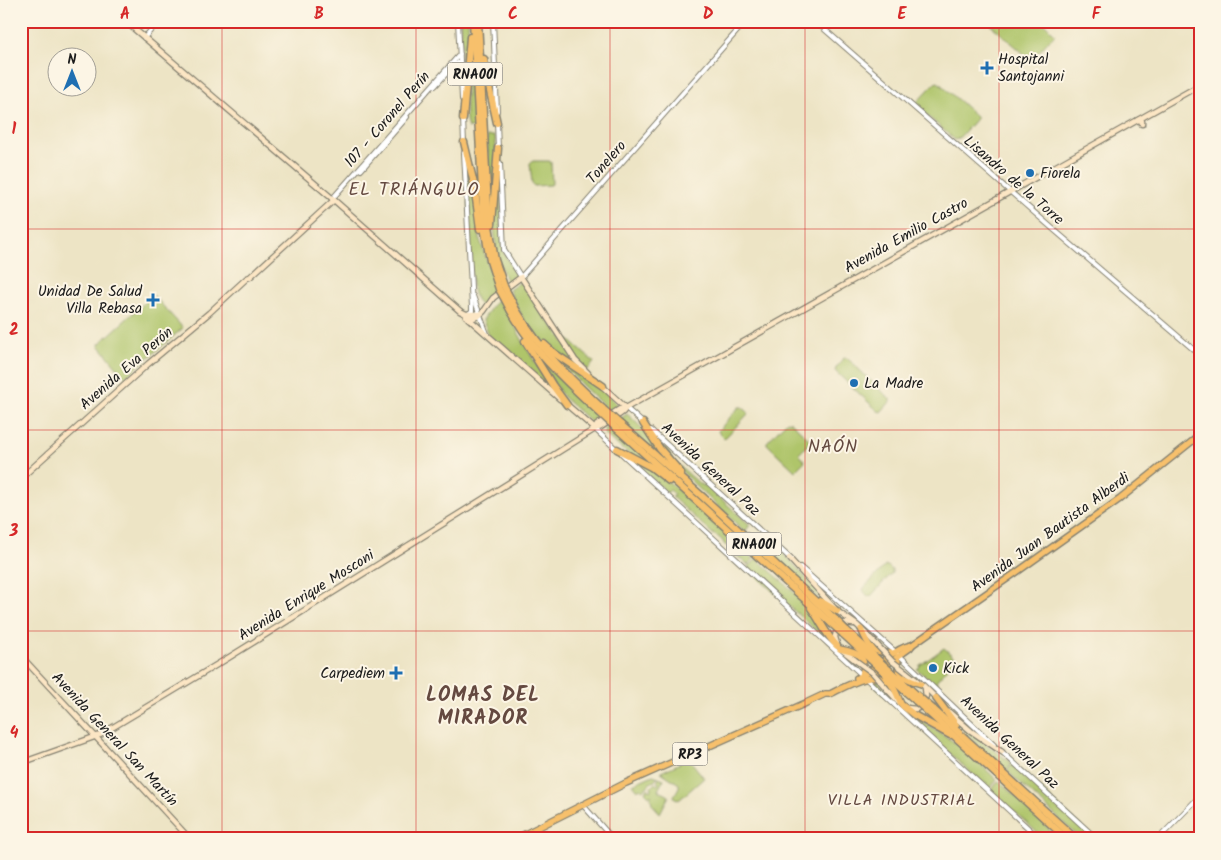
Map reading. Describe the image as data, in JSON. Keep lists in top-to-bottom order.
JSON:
{
  "streets": {
    "highway": ["RNA001", "Avenida General Paz", "RP3"],
    "main road": [
      "Tonelero",
      "Avenida Emilio Castro",
      "Avenida Eva Perón",
      "Avenida Juan Bautista Alberdi",
      "Avenida Enrique Mosconi",
      "Avenida General San Martín"
    ],
    "street": ["107 - Coronel Perín", "Lisandro de la Torre"]
  },
  "crossings": [
    ["107 - Coronel Perín", "Avenida Eva Perón"],
    ["Tonelero", "Avenida General Paz"],
    ["Lisandro de la Torre", "Avenida Emilio Castro"],
    ["Avenida Emilio Castro", "Avenida General Paz"],
    ["Avenida General Paz", "Avenida Juan Bautista Alberdi"],
    ["Avenida Juan Bautista Alberdi", "RP3"],
    ["Avenida Enrique Mosconi", "Avenida General San Martín"]
  ],
  "districts": [
    "EL TRIÁNGULO",
    "NAÓN",
    "LOMAS DEL MIRADOR",
    "VILLA INDUSTRIAL"
  ],
  "places": {
    "health": ["Hospital Santojanni", "Unidad De Salud Villa Rebasa", "Carpediem"],
    "other": ["Fiorela", "La Madre", "Kick"]
  },
  "north": "top",
  "grid": {
    "columns": [
      "A",
      "B",
      "C",
      "D",
      "E",
      "F"
    ],
    "rows": [
      "1",
      "2",
      "3",
      "4"
    ]
  }
}
